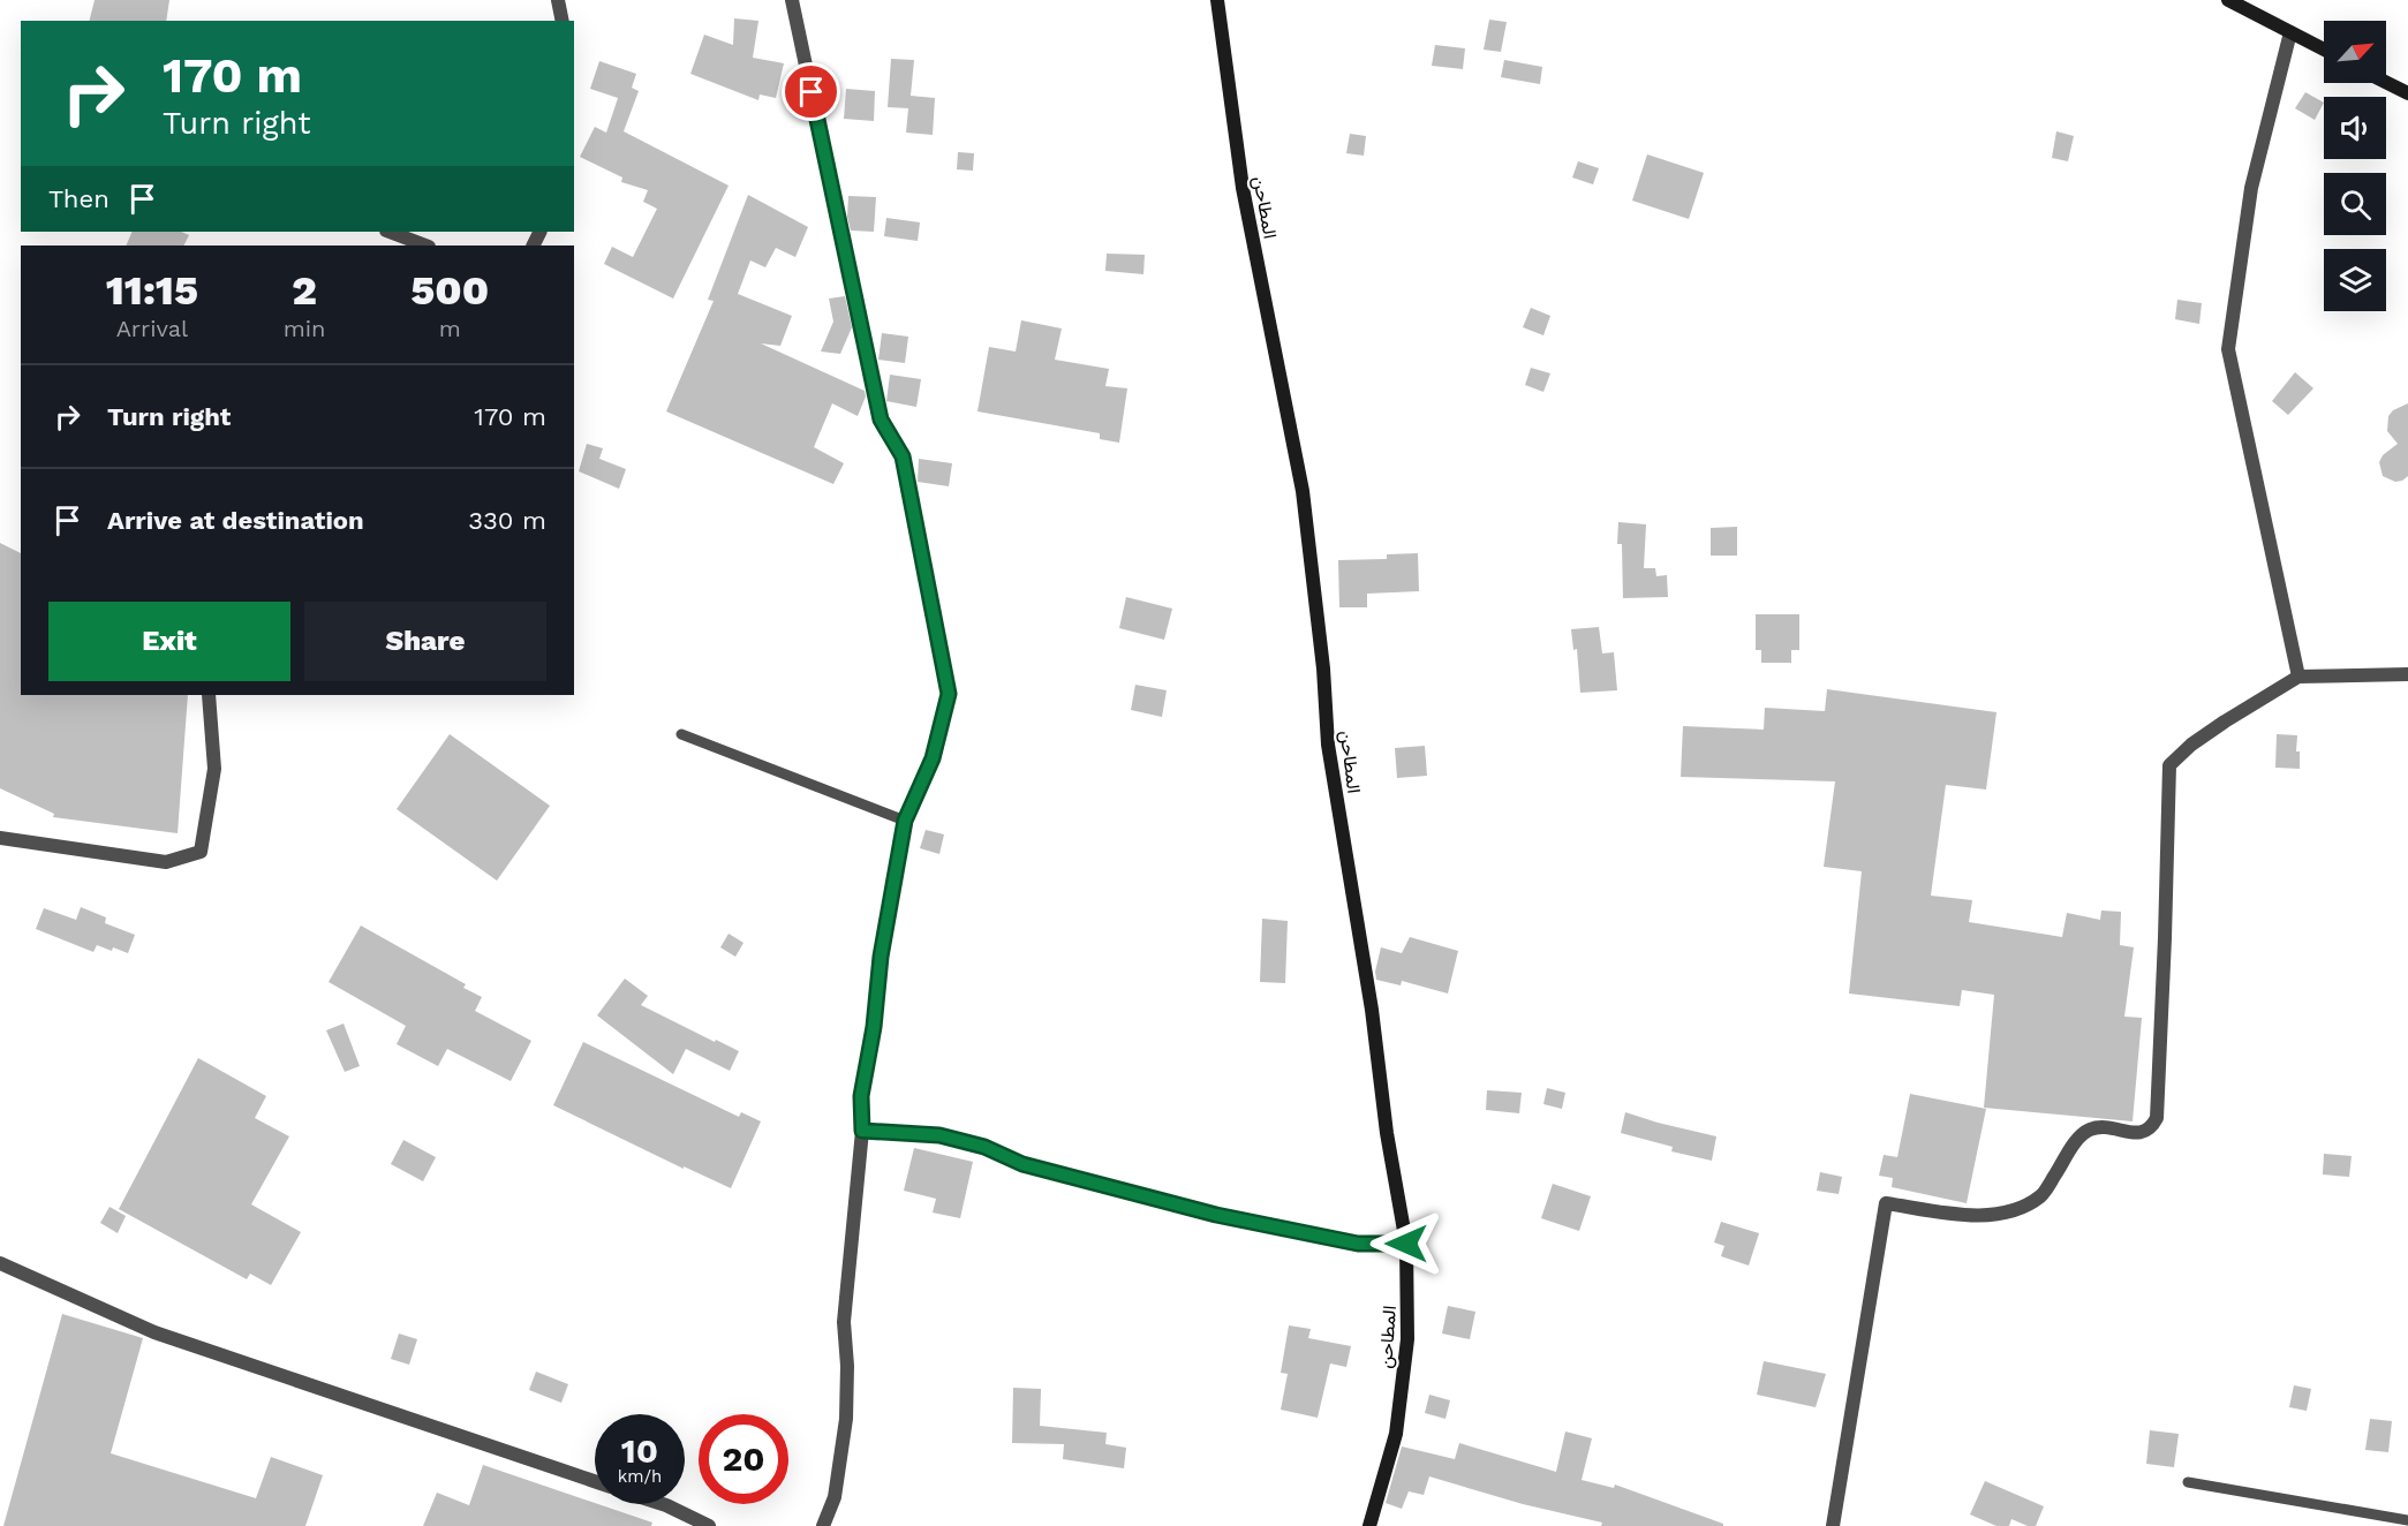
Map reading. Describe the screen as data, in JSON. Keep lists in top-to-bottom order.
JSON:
{
  "streets": {
    "main road": ["المطاحن"]
  },
  "north": "top right",
  "page": {
    "turn": ["170 m", "Turn right"],
    "then": "Then",
    "eta": [
      "11:15",
      "Arrival",
      "2",
      "min",
      "500",
      "m"
    ],
    "list": [
      {
        "name": "Turn right",
        "value": "170 m"
      },
      {
        "name": "Arrive at destination",
        "value": "330 m"
      }
    ],
    "buttons": ["Exit", "Share"],
    "speed": "10 km/h",
    "limit": "20"
  }
}
